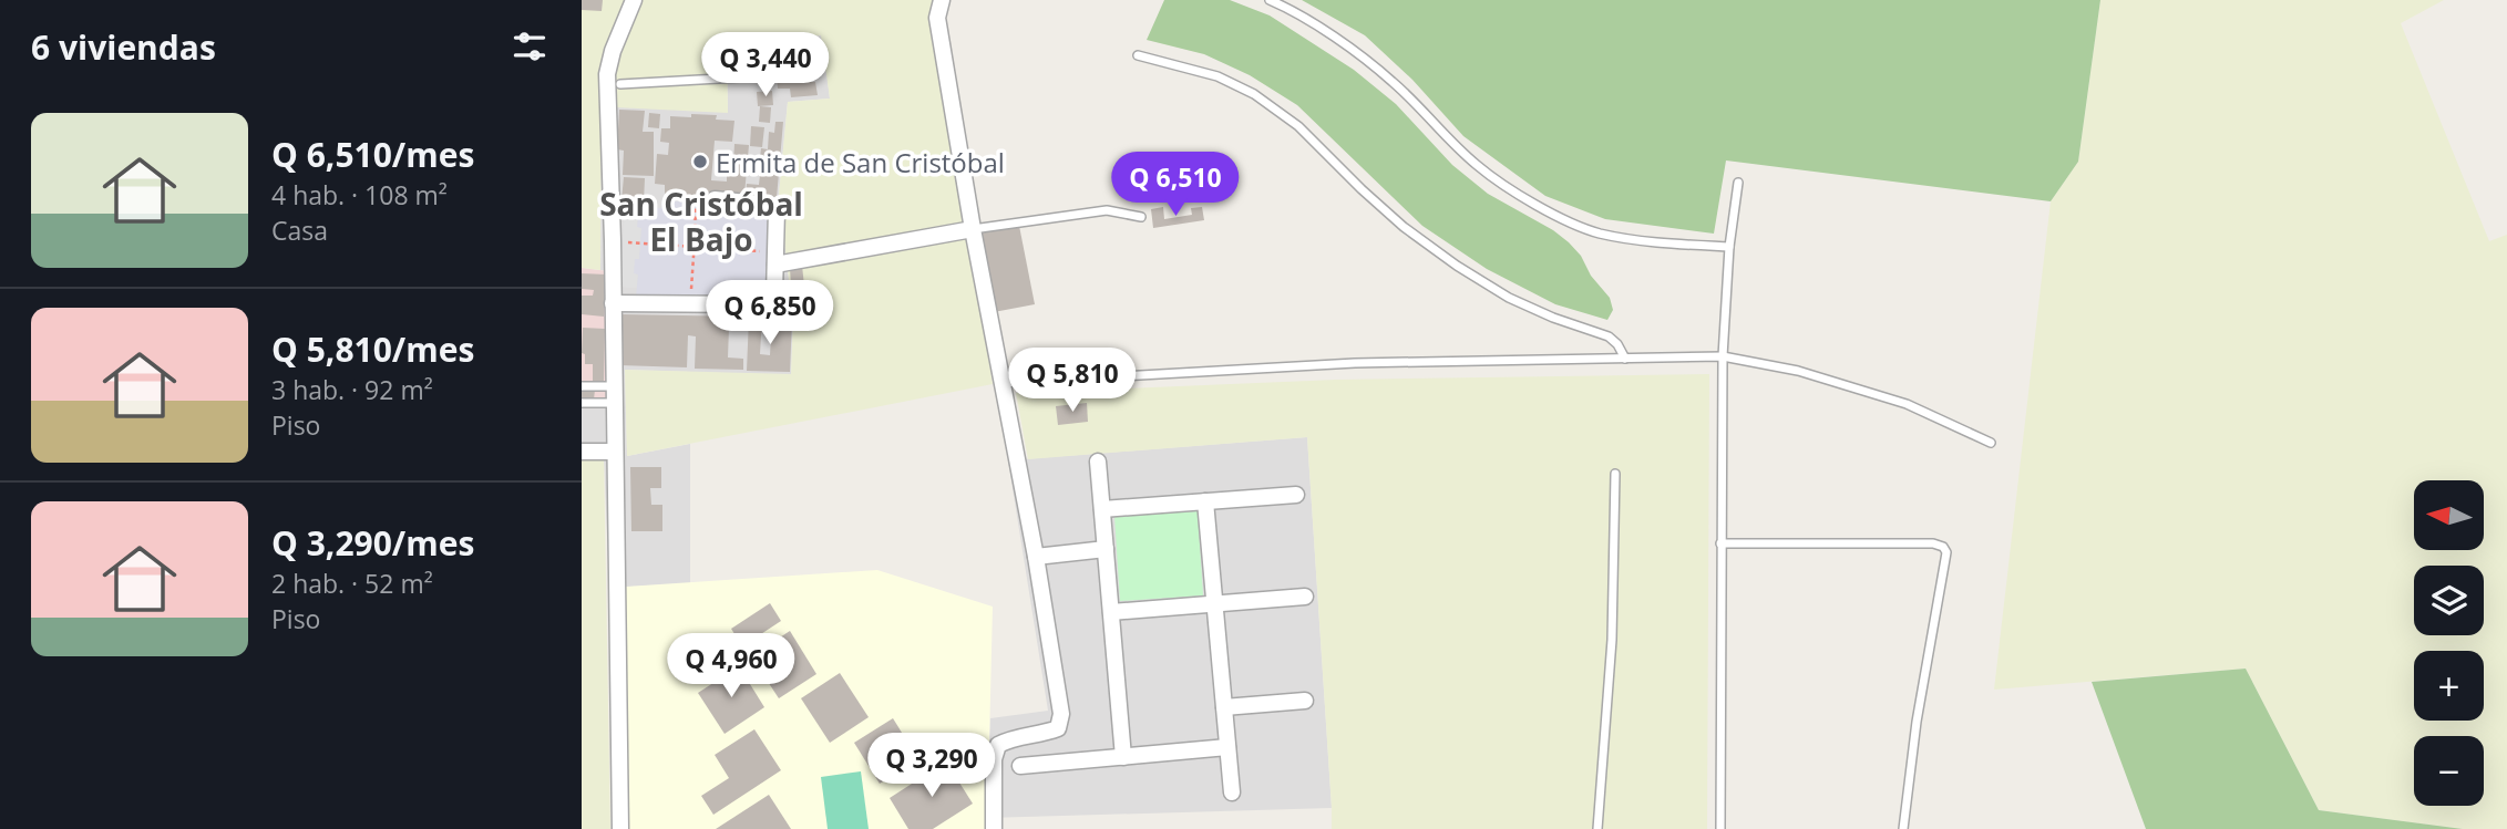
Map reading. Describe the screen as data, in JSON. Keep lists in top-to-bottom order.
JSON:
{
  "districts": ["San Cristóbal El Bajo"],
  "places": ["Ermita de San Cristóbal"],
  "north": "left",
  "page": {
    "heading": "6 viviendas",
    "price": [
      "Q 3,440",
      "Q 6,510",
      "Q 6,850",
      "Q 5,810",
      "Q 4,960",
      "Q 3,290"
    ],
    "list": [
      {
        "name": "Q 6,510/mes",
        "note": "4 hab. · 108 m² · Casa"
      },
      {
        "name": "Q 5,810/mes",
        "note": "3 hab. · 92 m² · Piso"
      },
      {
        "name": "Q 3,290/mes",
        "note": "2 hab. · 52 m² · Piso"
      }
    ],
    "map_buttons": ["+", "−"]
  }
}
